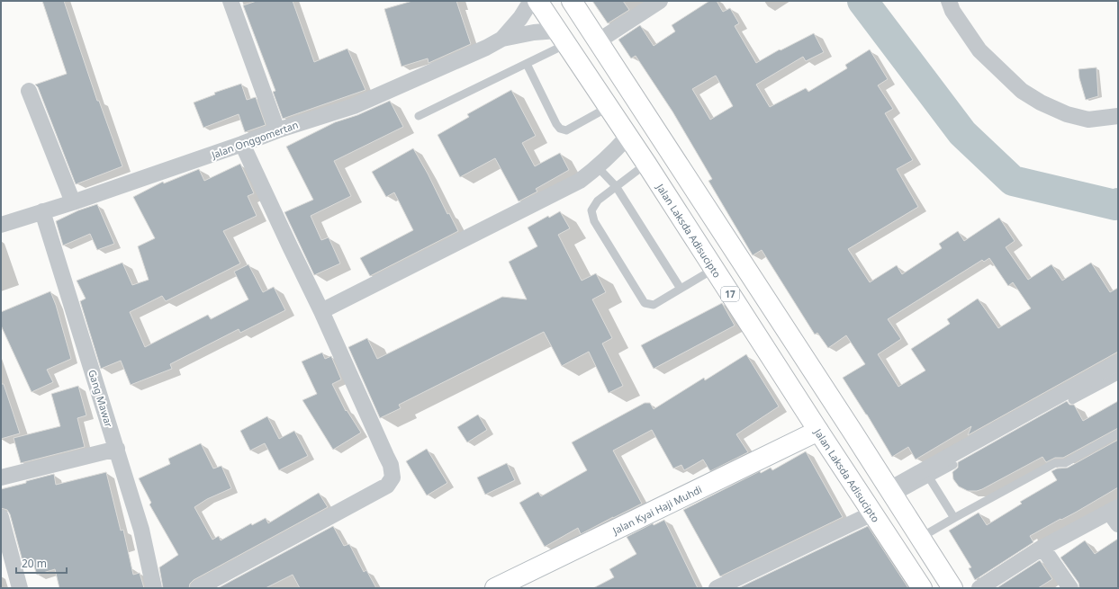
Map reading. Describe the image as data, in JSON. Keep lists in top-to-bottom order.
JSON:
{
  "streets": {
    "main road": ["Jalan Laksda Adisucipto", "17", "Jalan Kyai Haji Muhdi"],
    "street": ["Jalan Onggomertan", "Gang Mawar"]
  },
  "crossings": [
    ["Jalan Onggomertan", "Gang Mawar"],
    ["Jalan Laksda Adisucipto", "Jalan Kyai Haji Muhdi"]
  ],
  "scale_bar": "20 m"
}
